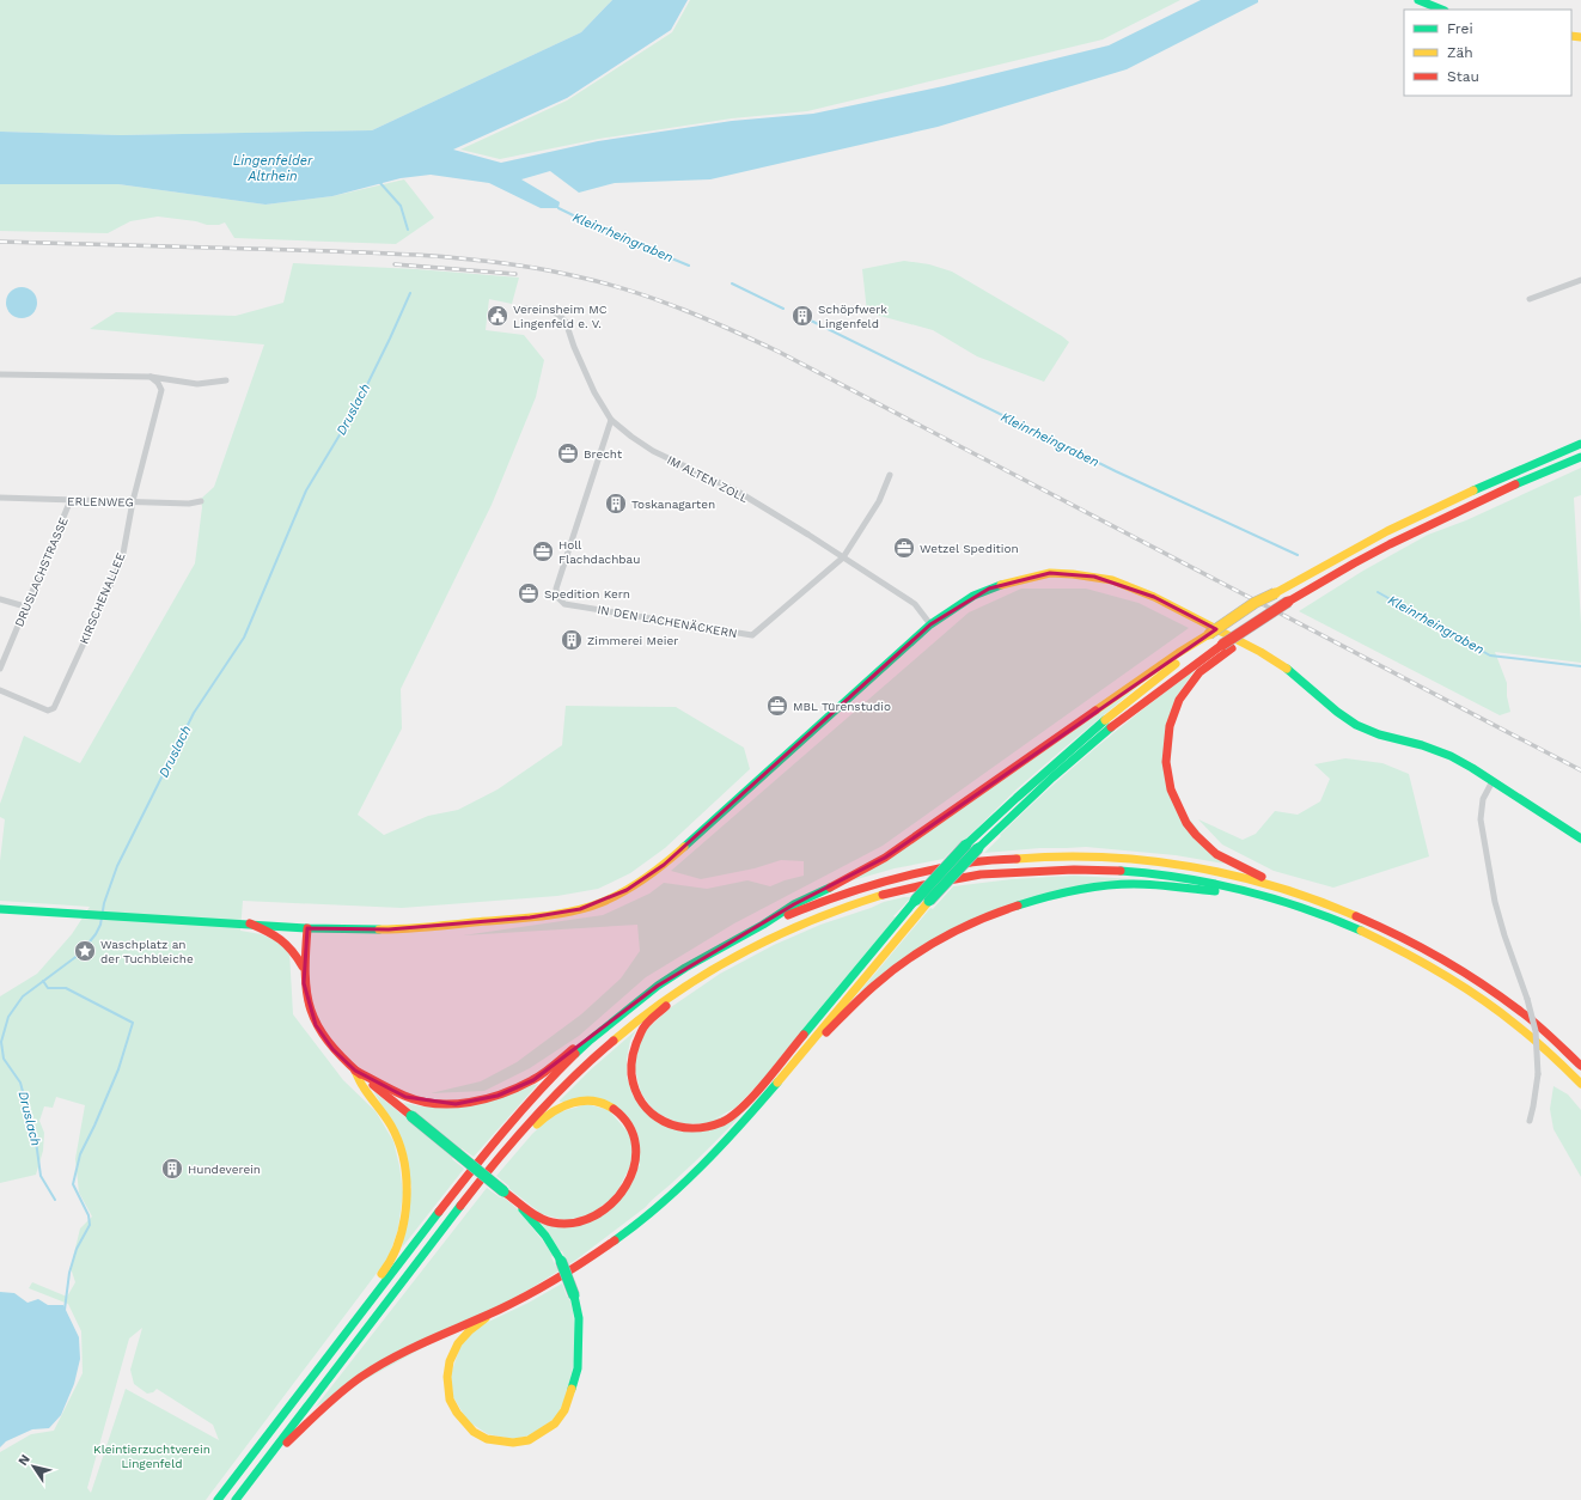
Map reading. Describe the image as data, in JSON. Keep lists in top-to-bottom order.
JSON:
{
  "streets": {
    "street": [
      "IM ALTEN ZOLL",
      "ERLENWEG",
      "DRUSLACHSTRASSE",
      "KIRSCHENALLEE",
      "IN DEN LACHENÄCKERN"
    ]
  },
  "crossings": [
    ["IM ALTEN ZOLL", "IN DEN LACHENÄCKERN"],
    ["ERLENWEG", "DRUSLACHSTRASSE"],
    ["ERLENWEG", "KIRSCHENALLEE"]
  ],
  "water": ["Lingenfelder Altrhein", "Kleinrheingraben", "Druslach"],
  "parks": ["Kleintierzuchtverein Lingenfeld"],
  "places": {
    "public building": ["Vereinsheim MC Lingenfeld e. V."],
    "building": [
      "Schöpfwerk Lingenfeld",
      "Toskanagarten",
      "Zimmerei Meier",
      "Hundeverein"
    ],
    "office": [
      "Brecht",
      "Wetzel Spedition",
      "Holl Flachdachbau",
      "Spedition Kern",
      "MBL Türenstudio"
    ],
    "place": ["Waschplatz an der Tuchbleiche"]
  },
  "legend": ["Frei", "Zäh", "Stau"],
  "north": "top left"
}
